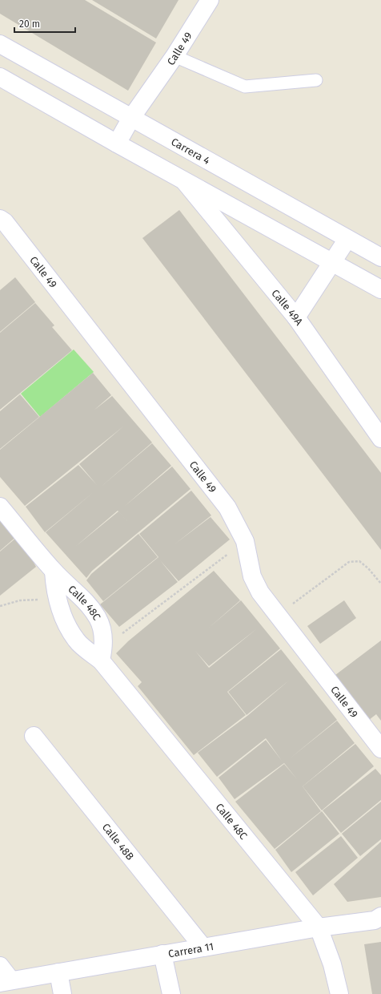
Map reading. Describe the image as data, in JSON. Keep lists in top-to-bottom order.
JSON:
{
  "streets": {
    "street": [
      "Calle 49",
      "Carrera 4",
      "Calle 49A",
      "Calle 48C",
      "Calle 48B",
      "Carrera 11"
    ]
  },
  "crossings": [
    ["Calle 49", "Carrera 4"],
    ["Calle 48C", "Carrera 11"],
    ["Calle 48B", "Carrera 11"]
  ],
  "scale_bar": "20 m"
}
